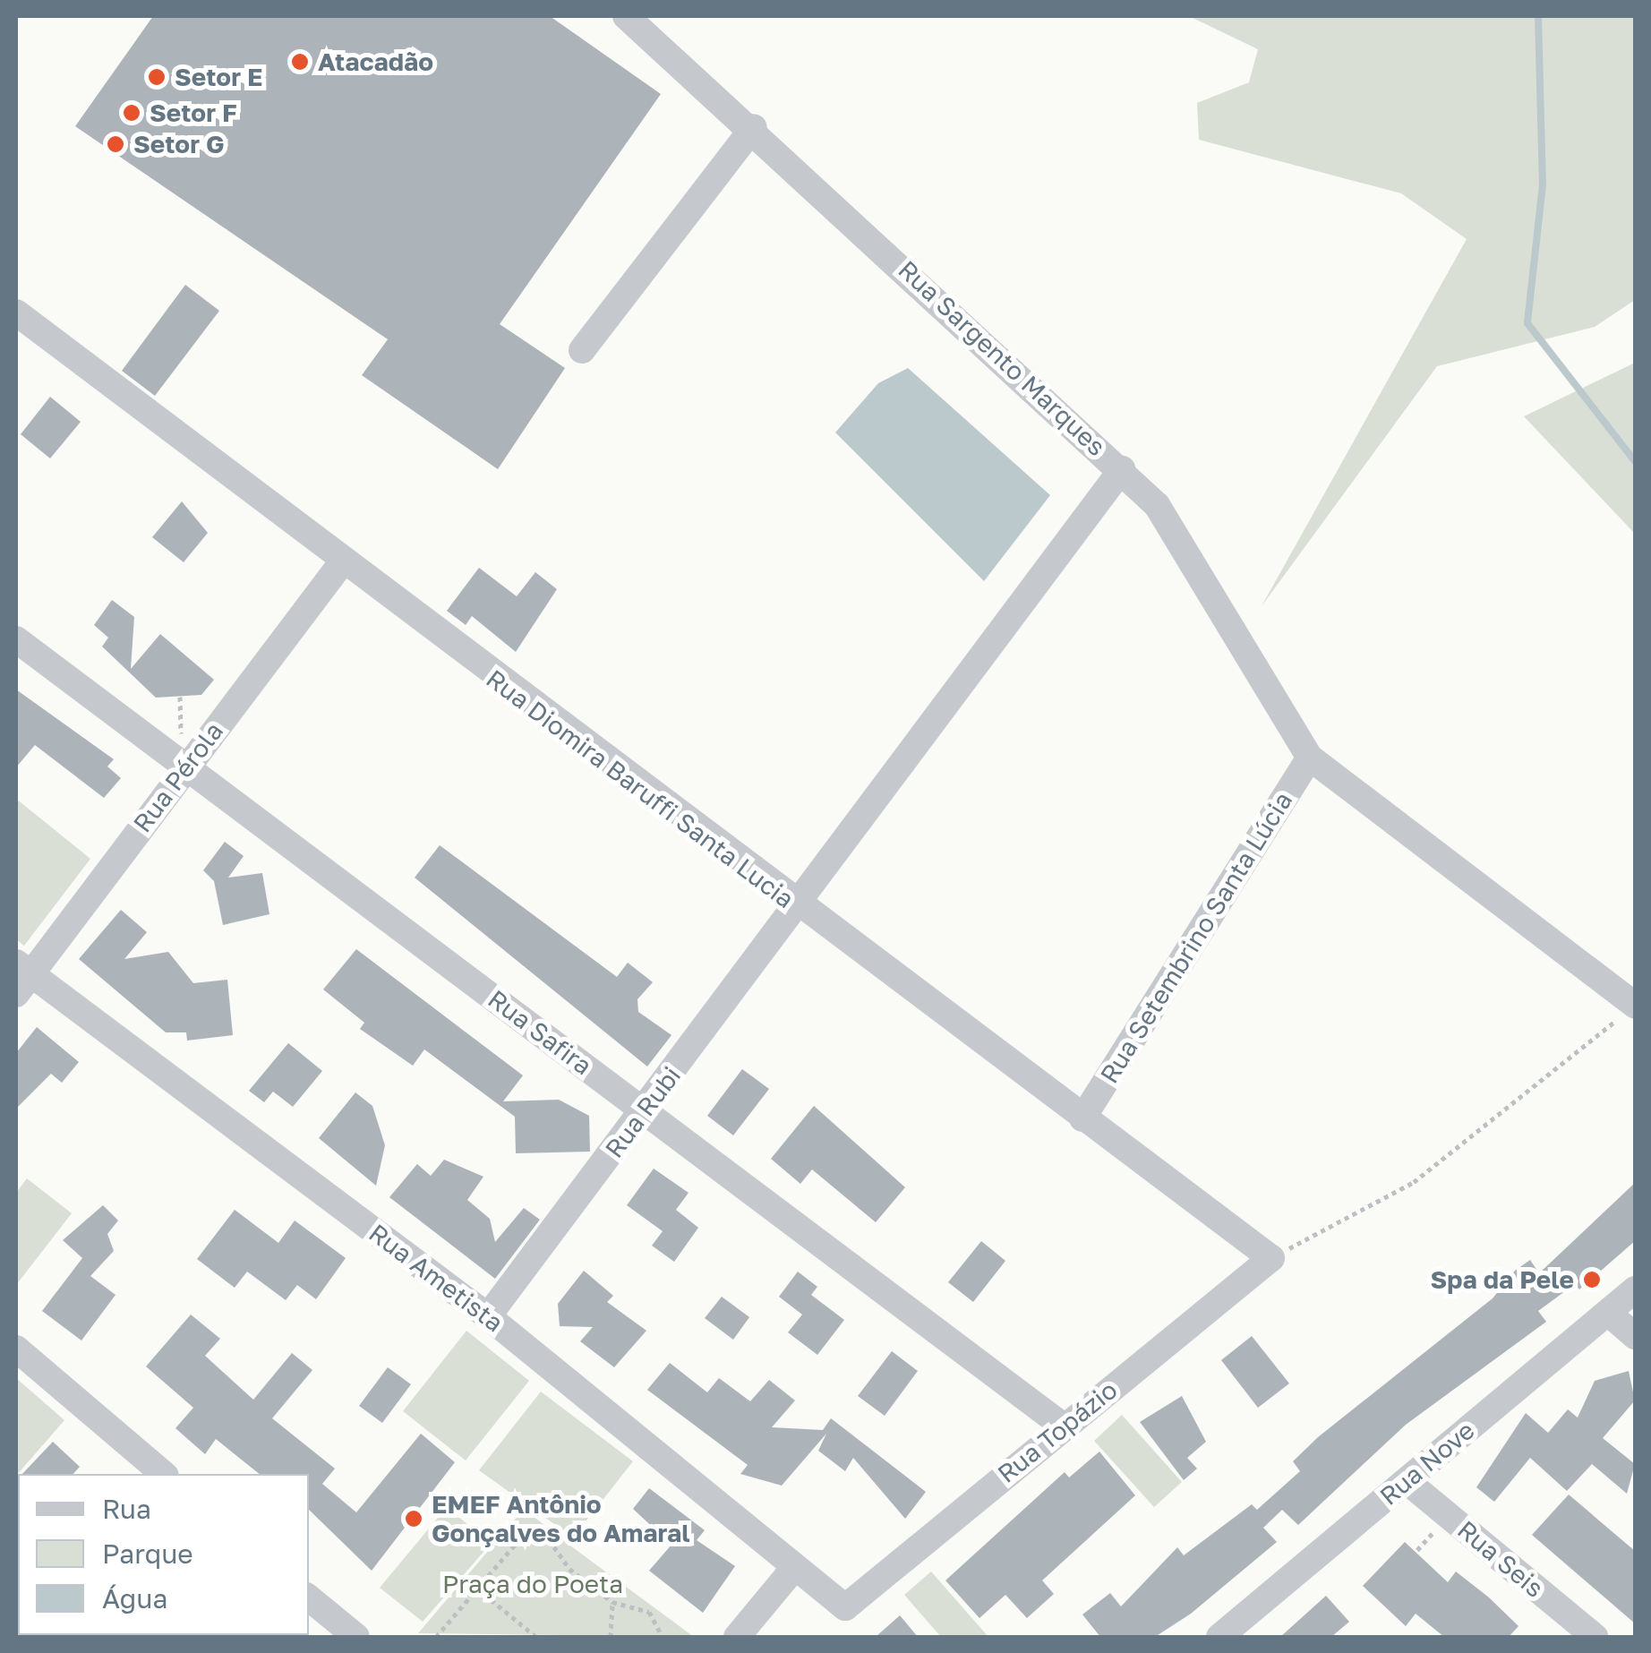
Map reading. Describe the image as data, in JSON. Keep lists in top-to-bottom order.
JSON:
{
  "streets": {
    "street": [
      "Rua Sargento Marques",
      "Rua Pérola",
      "Rua Diomira Baruffi Santa Lucia",
      "Rua Setembrino Santa Lúcia",
      "Rua Safira",
      "Rua Rubi",
      "Rua Ametista",
      "Rua Topázio",
      "Rua Nove",
      "Rua Seis"
    ]
  },
  "crossings": [
    ["Rua Sargento Marques", "Rua Setembrino Santa Lúcia"],
    ["Rua Sargento Marques", "Rua Rubi"],
    ["Rua Pérola", "Rua Diomira Baruffi Santa Lucia"],
    ["Rua Pérola", "Rua Safira"],
    ["Rua Pérola", "Rua Ametista"],
    ["Rua Diomira Baruffi Santa Lucia", "Rua Setembrino Santa Lúcia"],
    ["Rua Diomira Baruffi Santa Lucia", "Rua Rubi"],
    ["Rua Diomira Baruffi Santa Lucia", "Rua Topázio"],
    ["Rua Safira", "Rua Rubi"],
    ["Rua Safira", "Rua Topázio"],
    ["Rua Rubi", "Rua Ametista"],
    ["Rua Ametista", "Rua Topázio"],
    ["Rua Nove", "Rua Seis"]
  ],
  "parks": ["Praça do Poeta"],
  "places": [
    "Atacadão",
    "Setor E",
    "Setor F",
    "Setor G",
    "Spa da Pele",
    "EMEF Antônio Gonçalves do Amaral"
  ],
  "legend": ["Rua", "Parque", "Água"]
}
